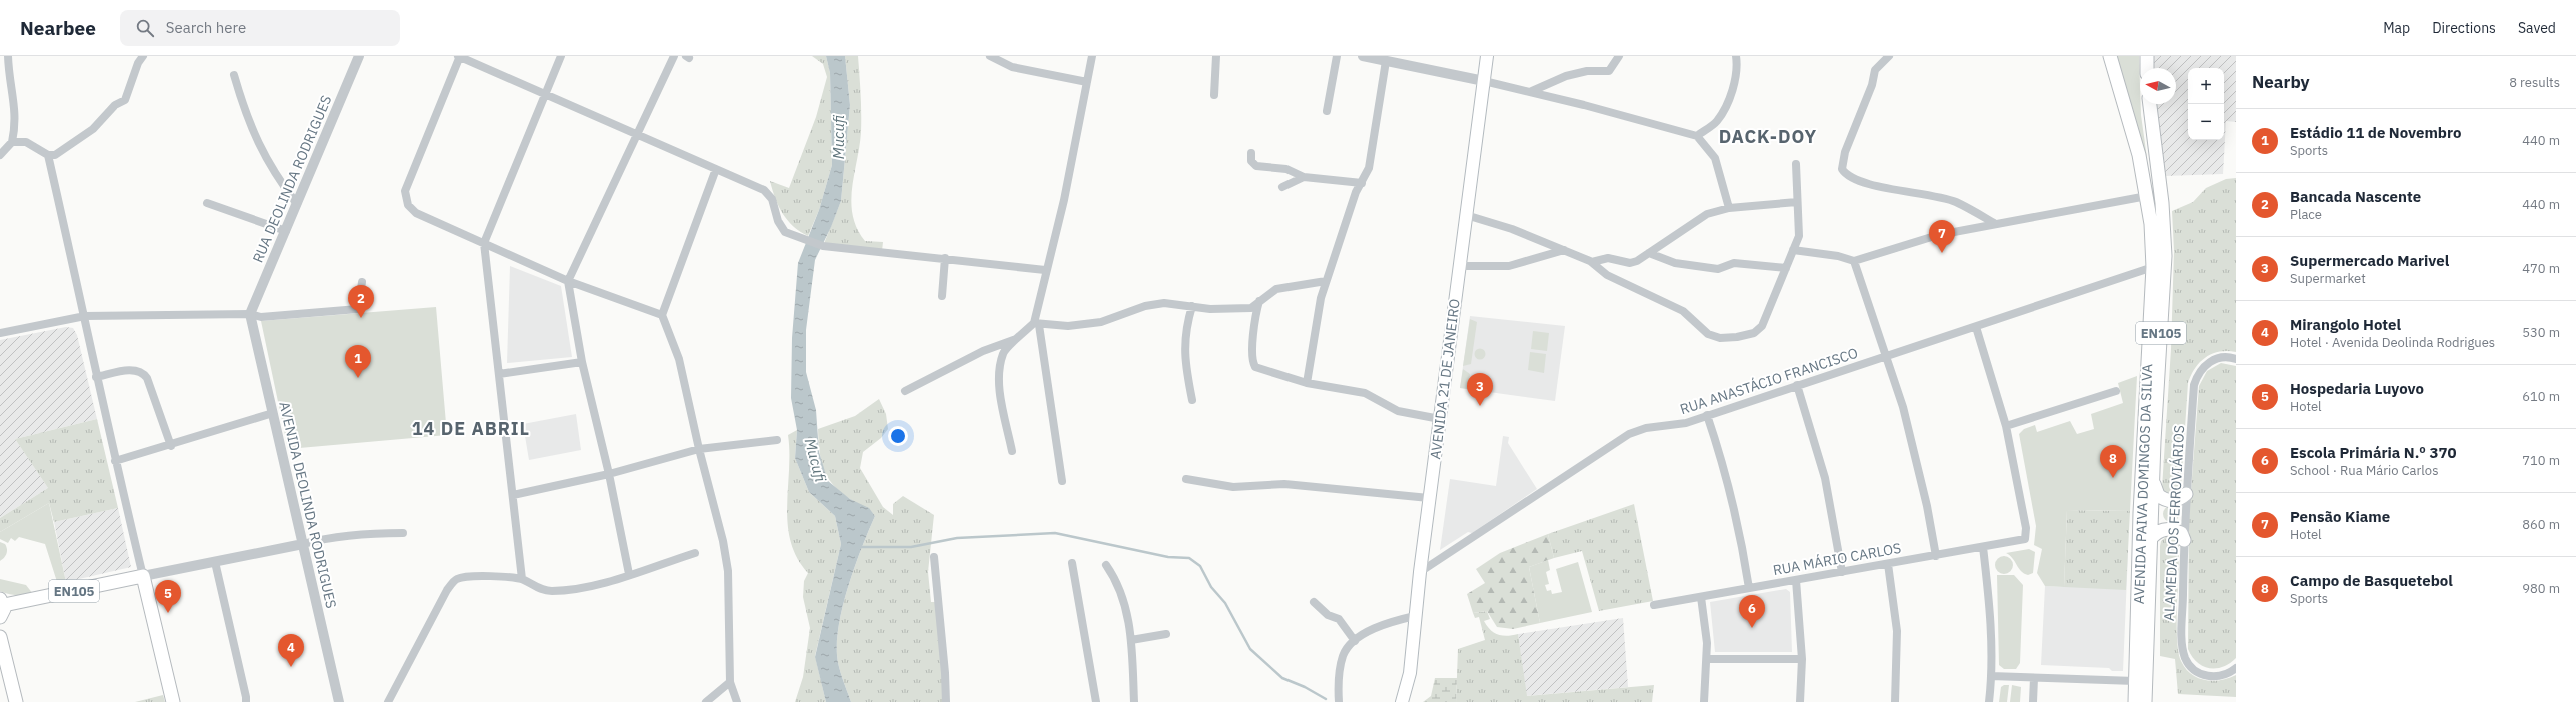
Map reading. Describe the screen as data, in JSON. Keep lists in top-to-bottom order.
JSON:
{
  "streets": {
    "main road": ["EN105", "AVENIDA 21 DE JANEIRO", "AVENIDA PAIVA DOMINGOS DA SILVA"],
    "street": [
      "RUA DEOLINDA RODRIGUES",
      "RUA ANASTÁCIO FRANCISCO",
      "AVENIDA DEOLINDA RODRIGUES",
      "ALAMEDA DOS FERROVIÁRIOS",
      "RUA MÁRIO CARLOS"
    ]
  },
  "crossings": [
    ["RUA DEOLINDA RODRIGUES", "AVENIDA DEOLINDA RODRIGUES"],
    ["AVENIDA 21 DE JANEIRO", "RUA ANASTÁCIO FRANCISCO"],
    ["RUA ANASTÁCIO FRANCISCO", "AVENIDA PAIVA DOMINGOS DA SILVA"]
  ],
  "districts": ["DACK-DOY", "14 DE ABRIL"],
  "water": ["Mucufi"],
  "north": "left",
  "page": {
    "header": "Nearbee",
    "search": "Search here",
    "nav": ["Map", "Directions", "Saved"],
    "heading": ["Nearby", "8 results"],
    "map_buttons": ["+", "−"],
    "list": [
      {
        "mark": "1",
        "name": "Estádio 11 de Novembro",
        "note": "Sports",
        "value": "440 m"
      },
      {
        "mark": "2",
        "name": "Bancada Nascente",
        "note": "Place",
        "value": "440 m"
      },
      {
        "mark": "3",
        "name": "Supermercado Marivel",
        "note": "Supermarket",
        "value": "470 m"
      },
      {
        "mark": "4",
        "name": "Mirangolo Hotel",
        "note": "Hotel · Avenida Deolinda Rodrigues",
        "value": "530 m"
      },
      {
        "mark": "5",
        "name": "Hospedaria Luyovo",
        "note": "Hotel",
        "value": "610 m"
      },
      {
        "mark": "6",
        "name": "Escola Primária N.º 370",
        "note": "School · Rua Mário Carlos",
        "value": "710 m"
      },
      {
        "mark": "7",
        "name": "Pensão Kiame",
        "note": "Hotel",
        "value": "860 m"
      },
      {
        "mark": "8",
        "name": "Campo de Basquetebol",
        "note": "Sports",
        "value": "980 m"
      }
    ],
    "pins": [
      "7",
      "2",
      "1",
      "3",
      "8",
      "5",
      "6",
      "4"
    ]
  }
}
